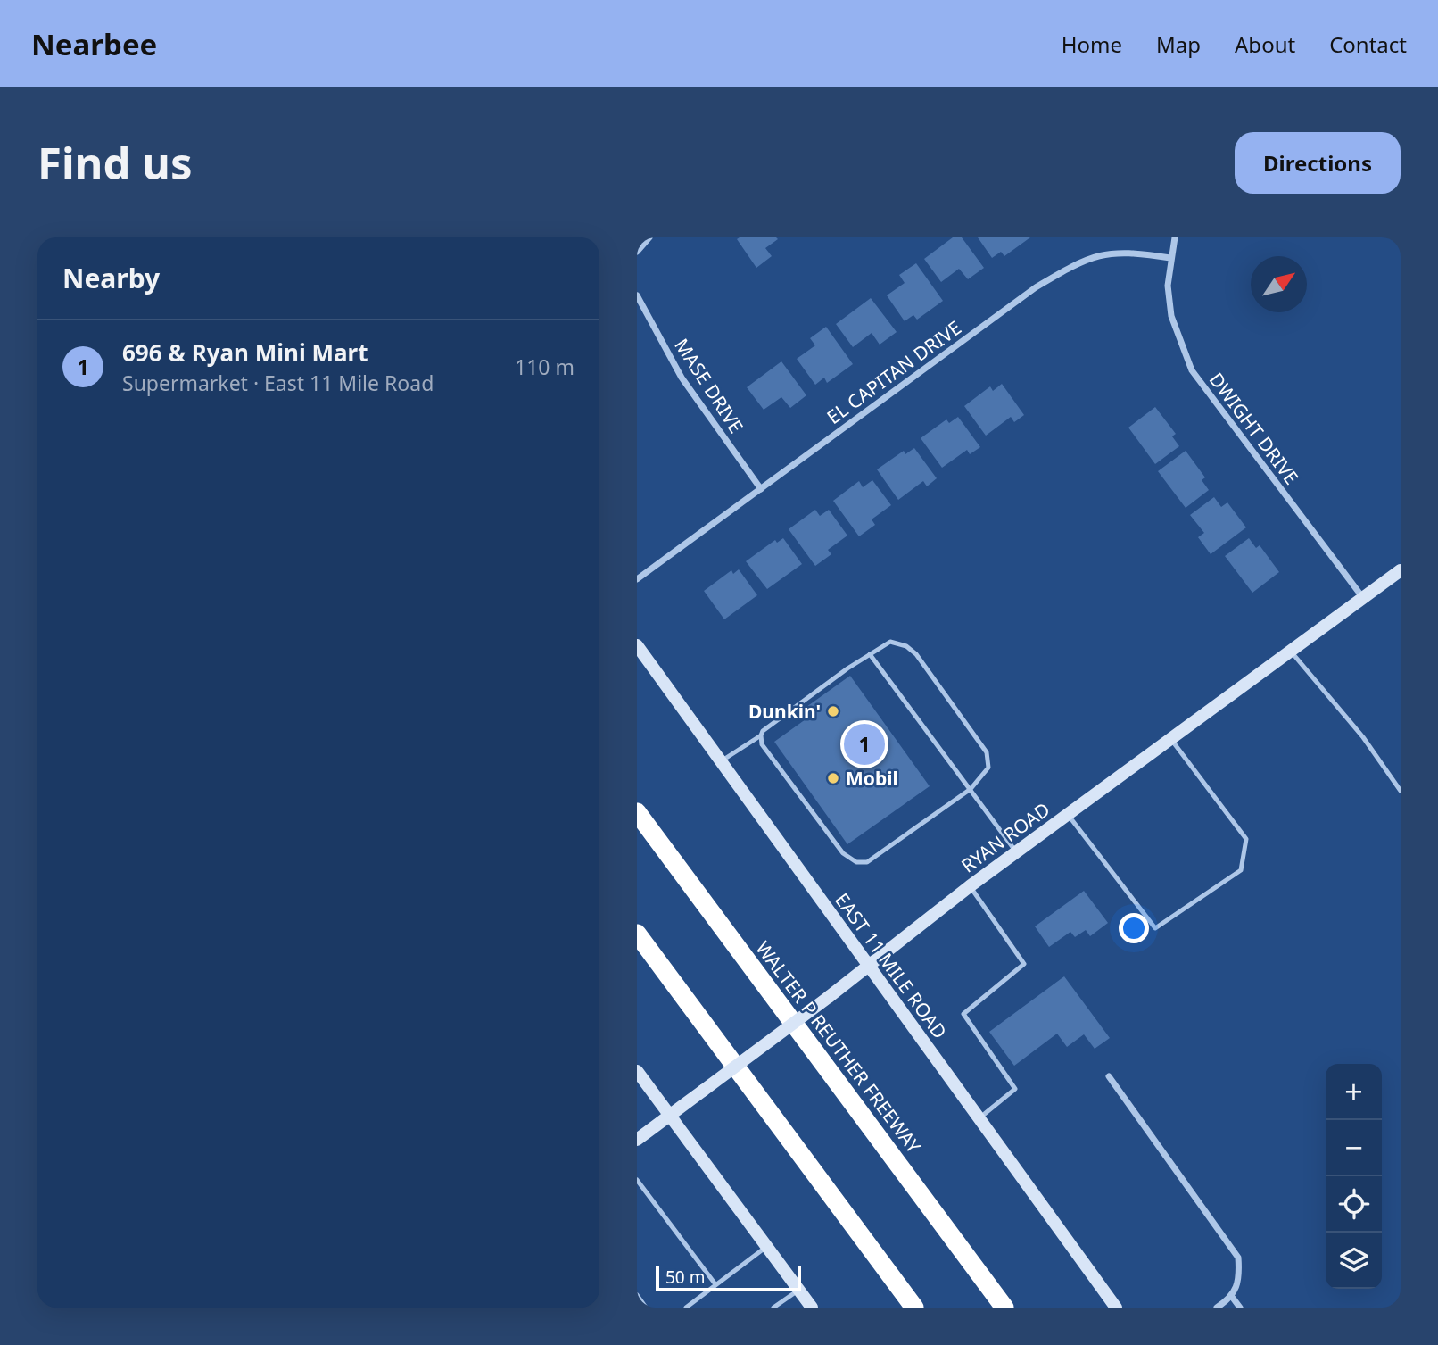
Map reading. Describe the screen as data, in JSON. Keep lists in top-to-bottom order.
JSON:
{
  "streets": {
    "highway": ["WALTER P REUTHER FREEWAY"],
    "main road": ["RYAN ROAD", "EAST 11 MILE ROAD"],
    "street": ["EL CAPITAN DRIVE", "MASE DRIVE", "DWIGHT DRIVE"]
  },
  "crossings": [
    ["EL CAPITAN DRIVE", "MASE DRIVE"],
    ["EL CAPITAN DRIVE", "DWIGHT DRIVE"],
    ["DWIGHT DRIVE", "RYAN ROAD"],
    ["RYAN ROAD", "EAST 11 MILE ROAD"]
  ],
  "places": ["Dunkin'", "Mobil"],
  "scale_bar": "50 m",
  "north": "top right",
  "page": {
    "header": "Nearbee",
    "nav": [
      "Home",
      "Map",
      "About",
      "Contact"
    ],
    "buttons": "Directions",
    "title": "Find us",
    "heading": "Nearby",
    "list": [
      {
        "mark": "1",
        "name": "696 & Ryan Mini Mart",
        "note": "Supermarket · East 11 Mile Road",
        "value": "110 m"
      }
    ],
    "pins": "1",
    "map_buttons": ["+", "−"],
    "scale": "50 m"
  }
}
